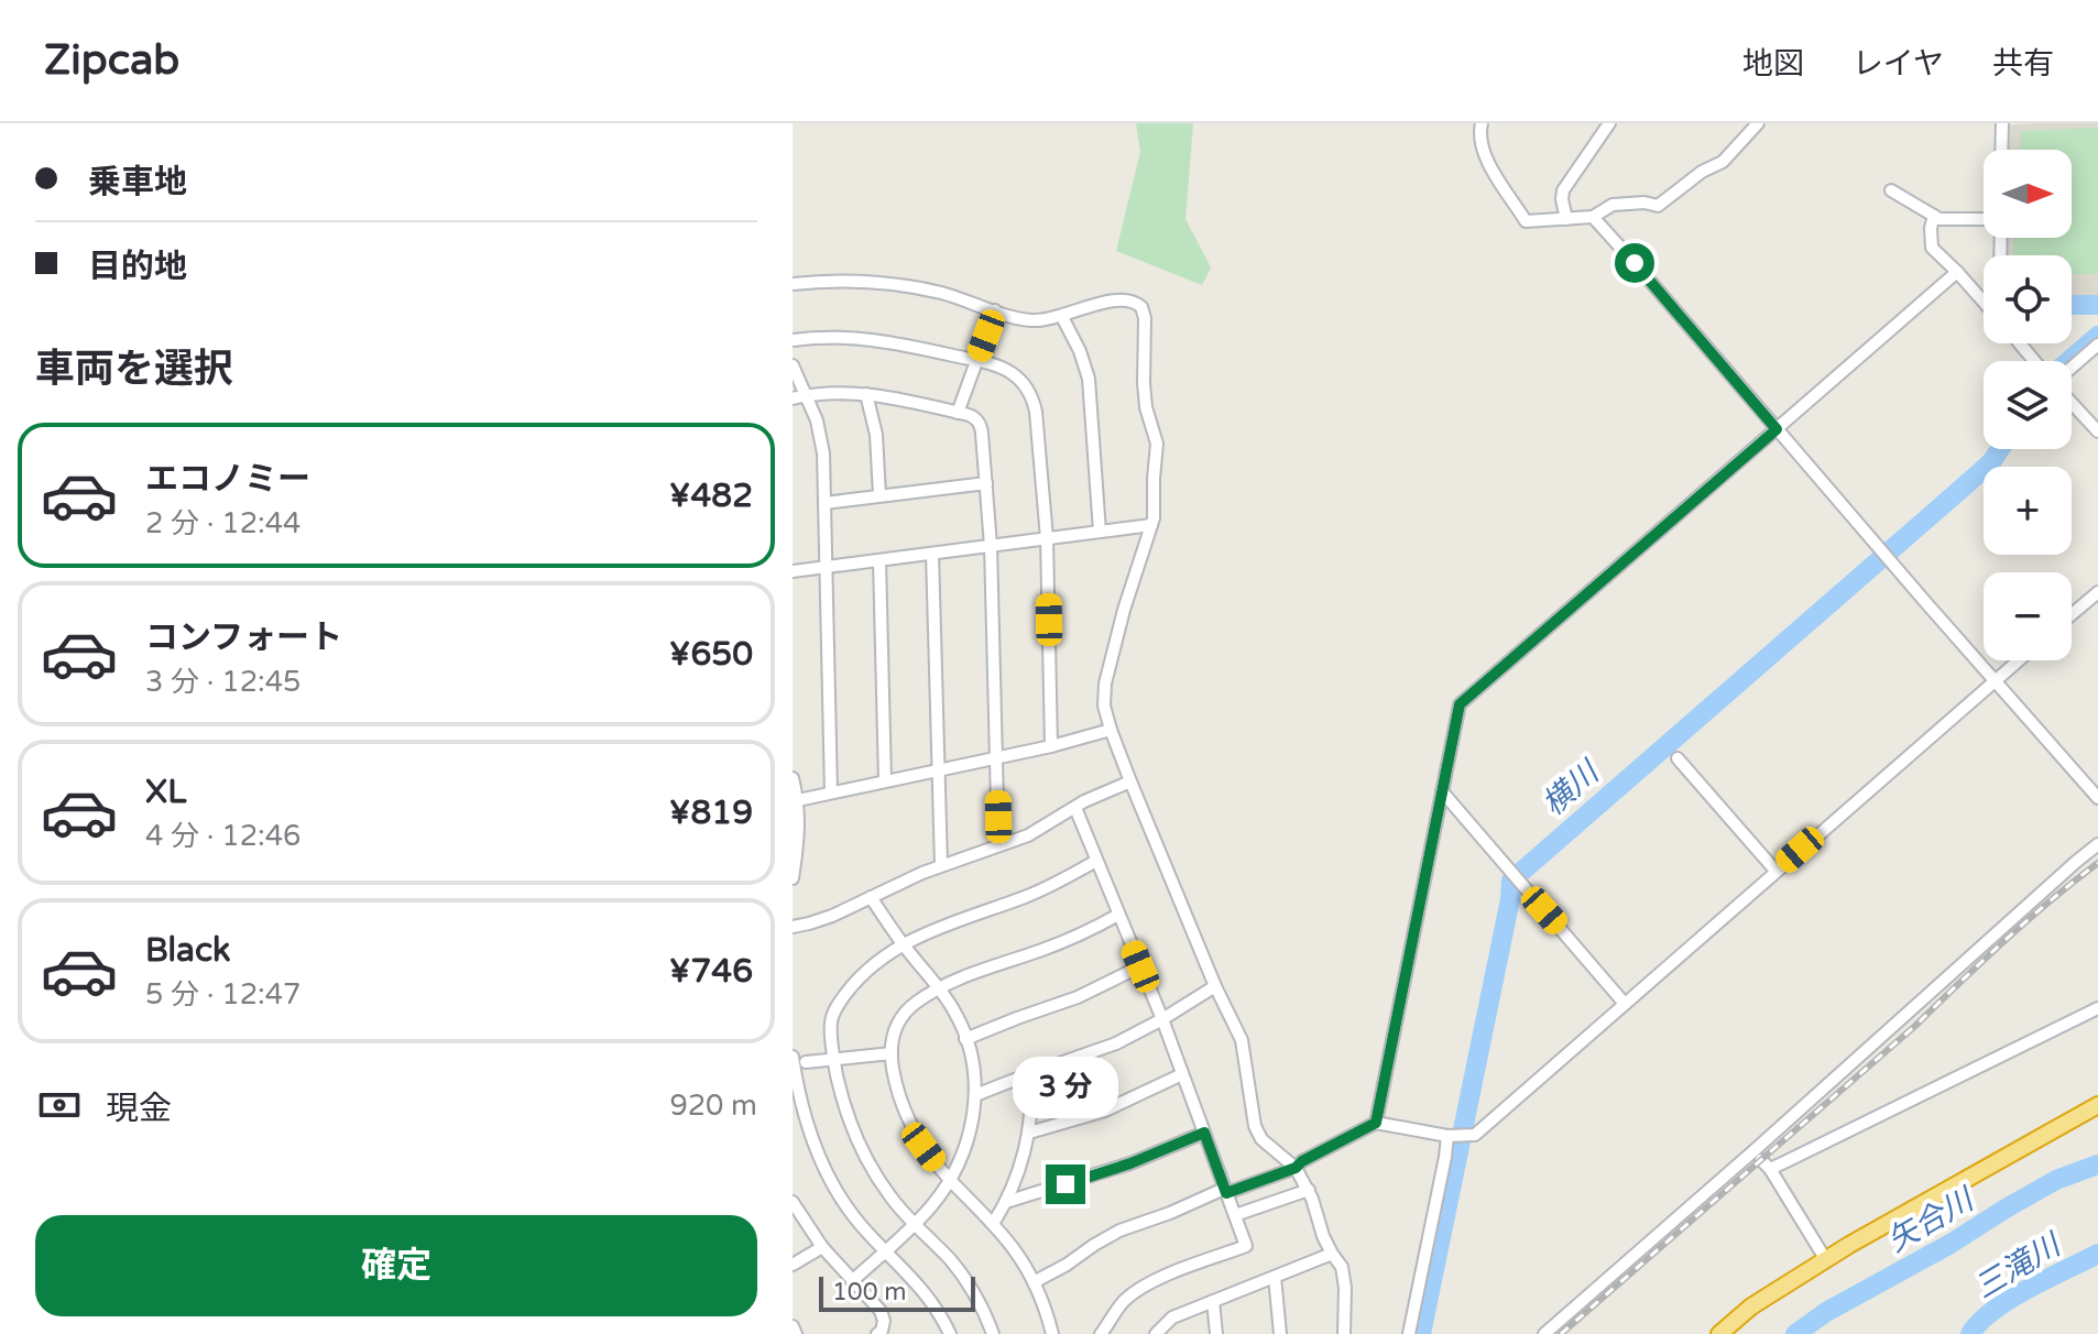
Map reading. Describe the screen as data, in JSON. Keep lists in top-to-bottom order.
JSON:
{
  "water": ["横川", "矢合川", "三滝川"],
  "scale_bar": "100 m",
  "north": "right",
  "page": {
    "header": "Zipcab",
    "nav": ["地図", "レイヤ", "共有"],
    "banner": ["乗車地", "目的地"],
    "map_buttons": ["+", "−"],
    "heading": "車両を選択",
    "list": [
      {
        "name": "エコノミー",
        "note": "2 分 · 12:44",
        "value": "¥482"
      },
      {
        "name": "コンフォート",
        "note": "3 分 · 12:45",
        "value": "¥650"
      },
      {
        "name": "XL",
        "note": "4 分 · 12:46",
        "value": "¥819"
      },
      {
        "name": "Black",
        "note": "5 分 · 12:47",
        "value": "¥746"
      }
    ],
    "pay": ["現金", "920 m"],
    "bubble": "3 分",
    "buttons": "確定",
    "scale": "100 m"
  }
}
